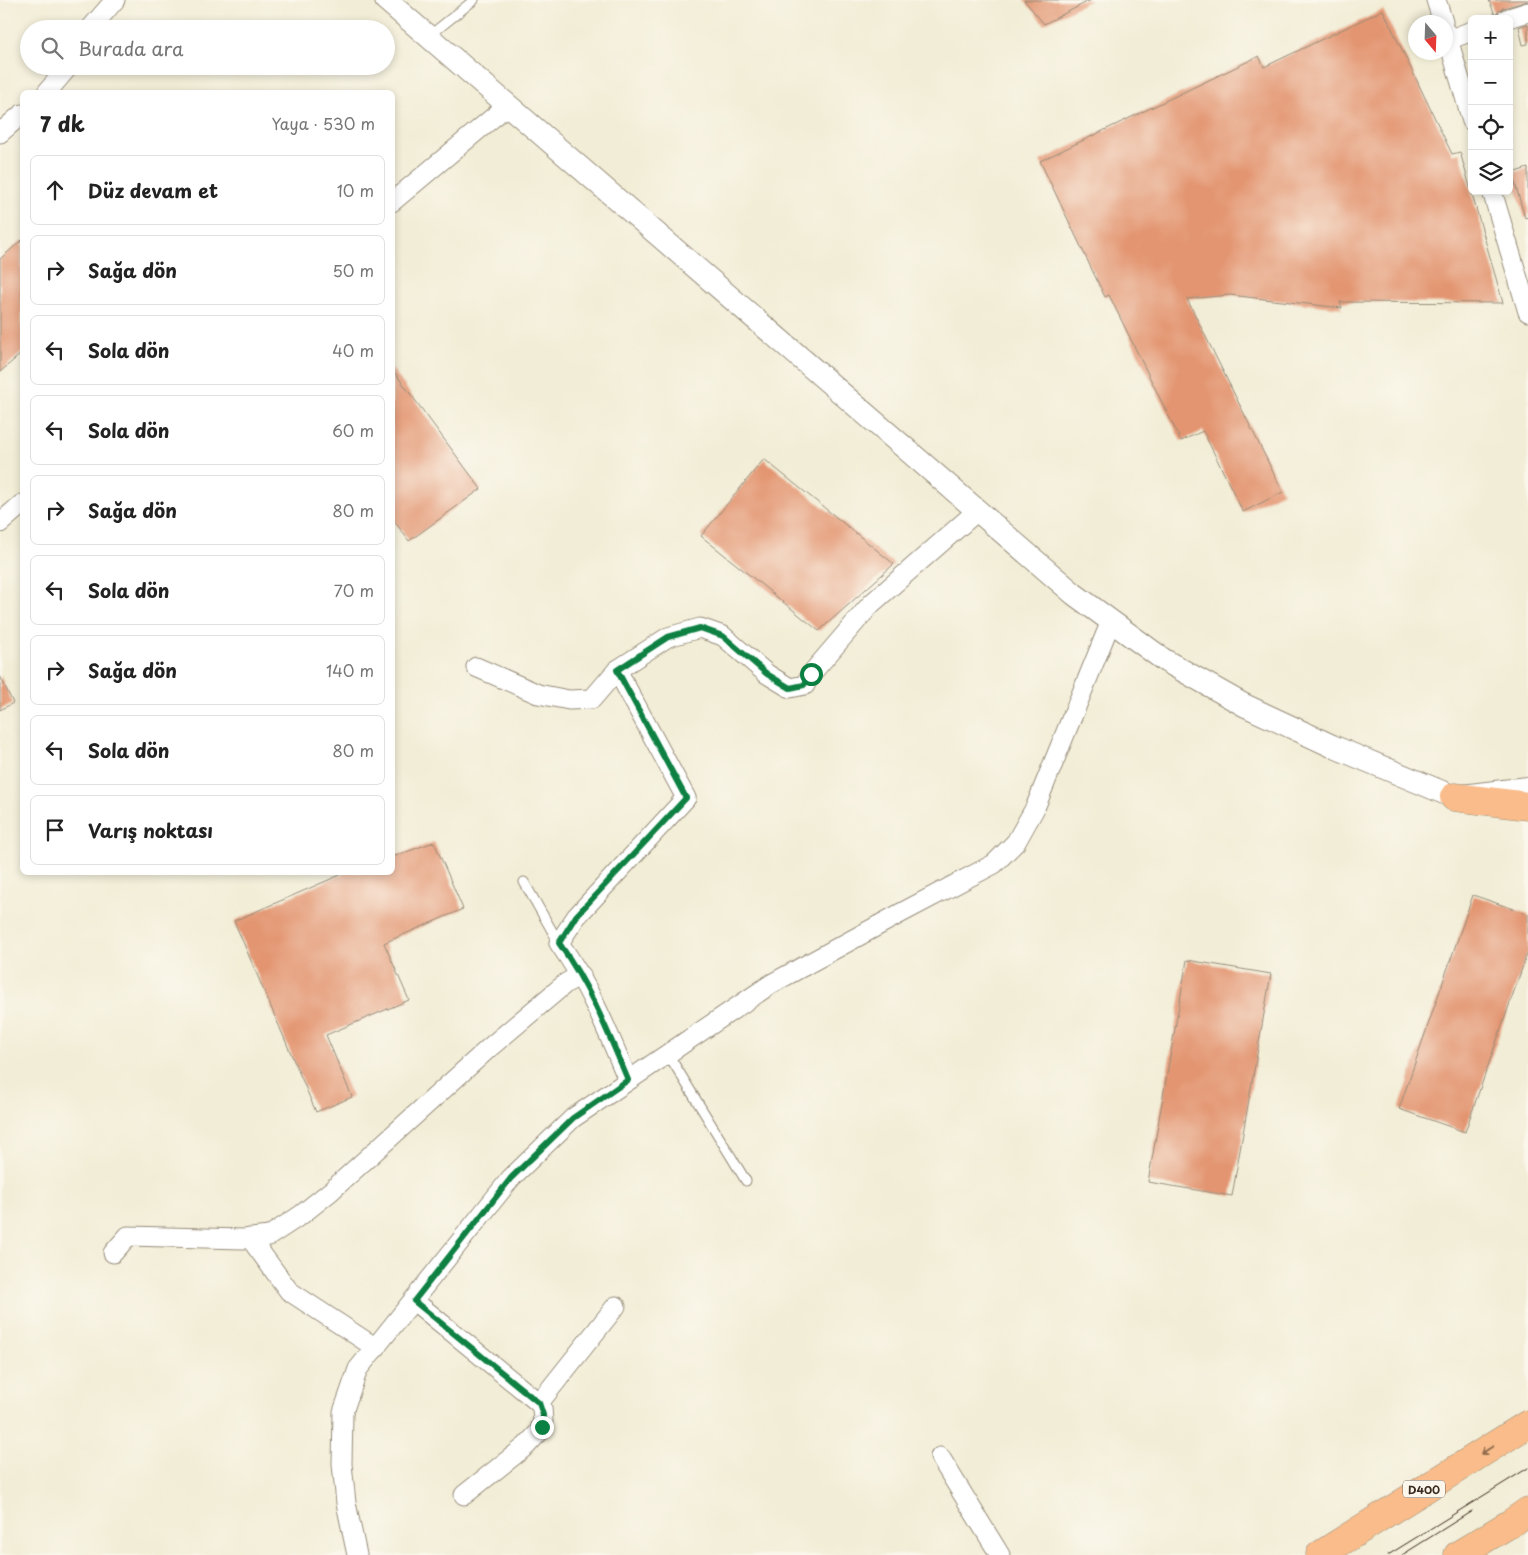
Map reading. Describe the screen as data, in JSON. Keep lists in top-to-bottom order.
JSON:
{
  "streets": {
    "highway": ["D400"]
  },
  "north": "bottom",
  "page": {
    "map_buttons": ["+", "−"],
    "search": "Burada ara",
    "heading": ["7 dk", "Yaya · 530 m"],
    "list": [
      ["Düz devam et", "10 m"],
      ["Sağa dön", "50 m"],
      ["Sola dön", "40 m"],
      ["Sola dön", "60 m"],
      ["Sağa dön", "80 m"],
      ["Sola dön", "70 m"],
      ["Sağa dön", "140 m"],
      ["Sola dön", "80 m"],
      "Varış noktası"
    ]
  }
}
